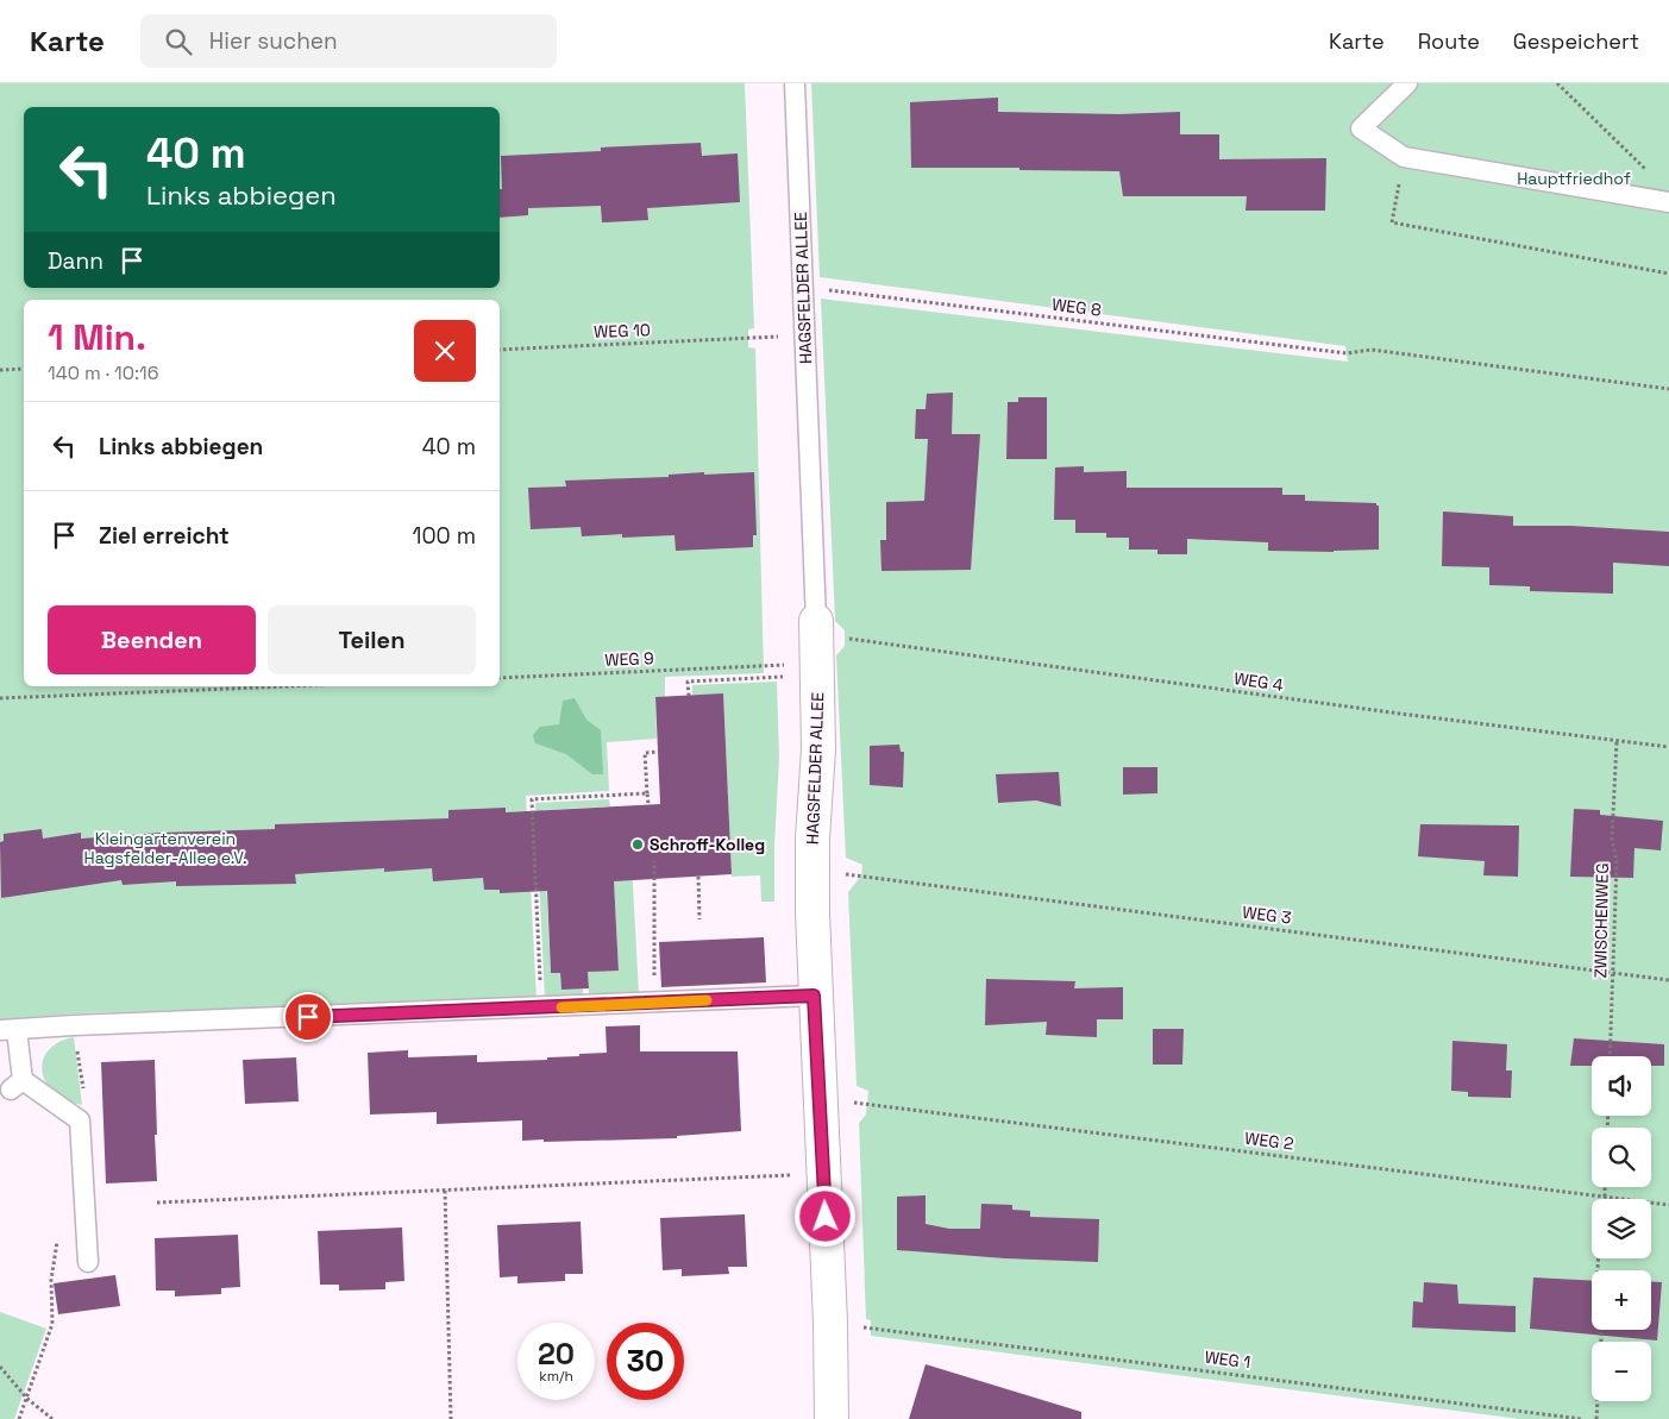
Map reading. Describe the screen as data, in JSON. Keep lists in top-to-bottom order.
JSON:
{
  "streets": {
    "street": ["HAGSFELDER ALLEE"],
    "path": [
      "WEG 8",
      "WEG 10",
      "WEG 9",
      "WEG 4",
      "WEG 3",
      "ZWISCHENWEG",
      "WEG 2",
      "WEG 1"
    ]
  },
  "crossings": [
    ["HAGSFELDER ALLEE", "WEG 8"],
    ["WEG 4", "ZWISCHENWEG"],
    ["WEG 3", "ZWISCHENWEG"]
  ],
  "parks": ["Hauptfriedhof", "Kleingartenverein Hagsfelder-Allee e.V."],
  "places": ["Schroff-Kolleg"],
  "page": {
    "header": "Karte",
    "search": "Hier suchen",
    "nav": ["Karte", "Route", "Gespeichert"],
    "turn": ["40 m", "Links abbiegen"],
    "then": "Dann",
    "heading": ["1 Min.", "140 m · 10:16"],
    "list": [
      {
        "name": "Links abbiegen",
        "value": "40 m"
      },
      {
        "name": "Ziel erreicht",
        "value": "100 m"
      }
    ],
    "buttons": ["Beenden", "Teilen"],
    "map_buttons": ["+", "−"],
    "speed": "20 km/h",
    "limit": "30"
  }
}
